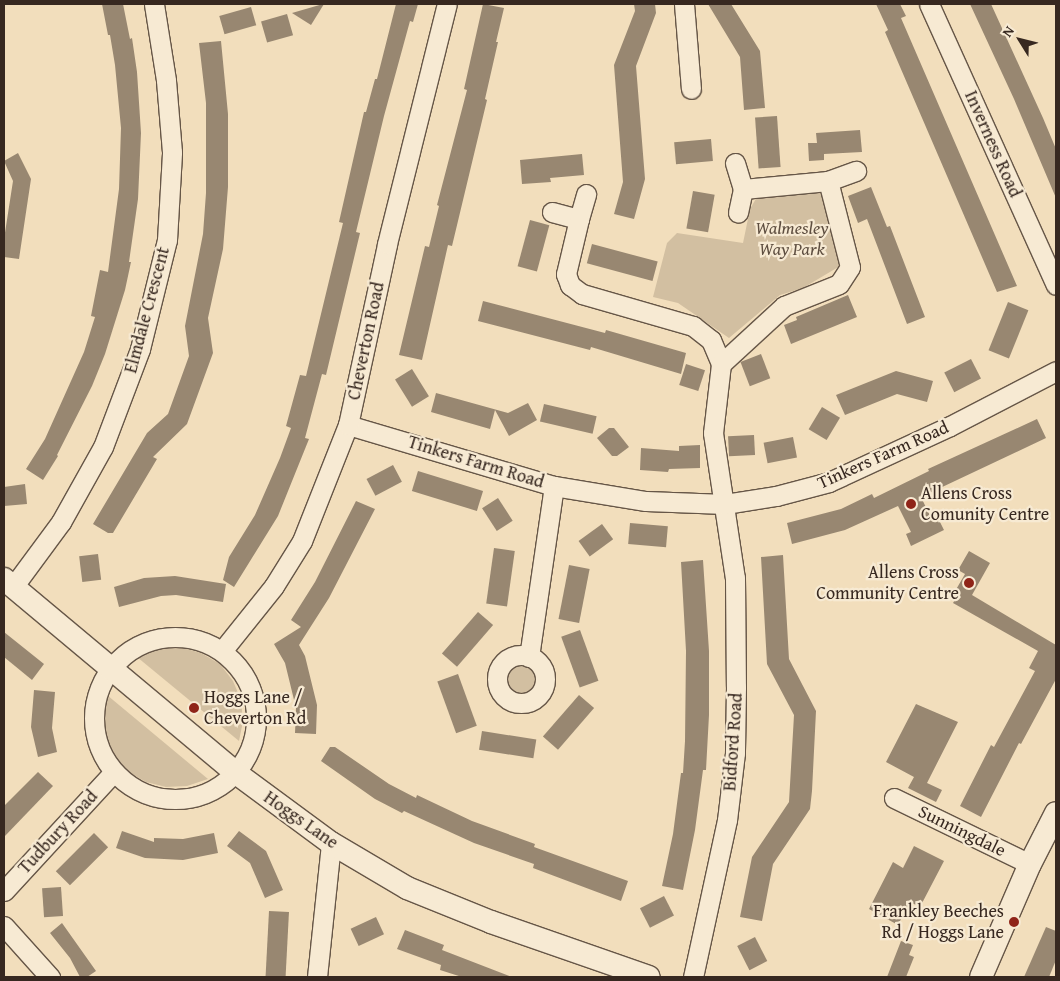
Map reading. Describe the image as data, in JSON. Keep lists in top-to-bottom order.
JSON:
{
  "streets": {
    "street": [
      "Inverness Road",
      "Elmdale Crescent",
      "Cheverton Road",
      "Tinkers Farm Road",
      "Bidford Road",
      "Hoggs Lane",
      "Sunningdale",
      "Tudbury Road"
    ]
  },
  "crossings": [
    ["Elmdale Crescent", "Hoggs Lane"],
    ["Cheverton Road", "Tinkers Farm Road"],
    ["Tinkers Farm Road", "Bidford Road"]
  ],
  "parks": ["Walmesley Way Park"],
  "places": [
    "Allens Cross Comunity Centre",
    "Allens Cross Community Centre",
    "Hoggs Lane / Cheverton Rd",
    "Frankley Beeches Rd / Hoggs Lane"
  ],
  "north": "top left"
}
